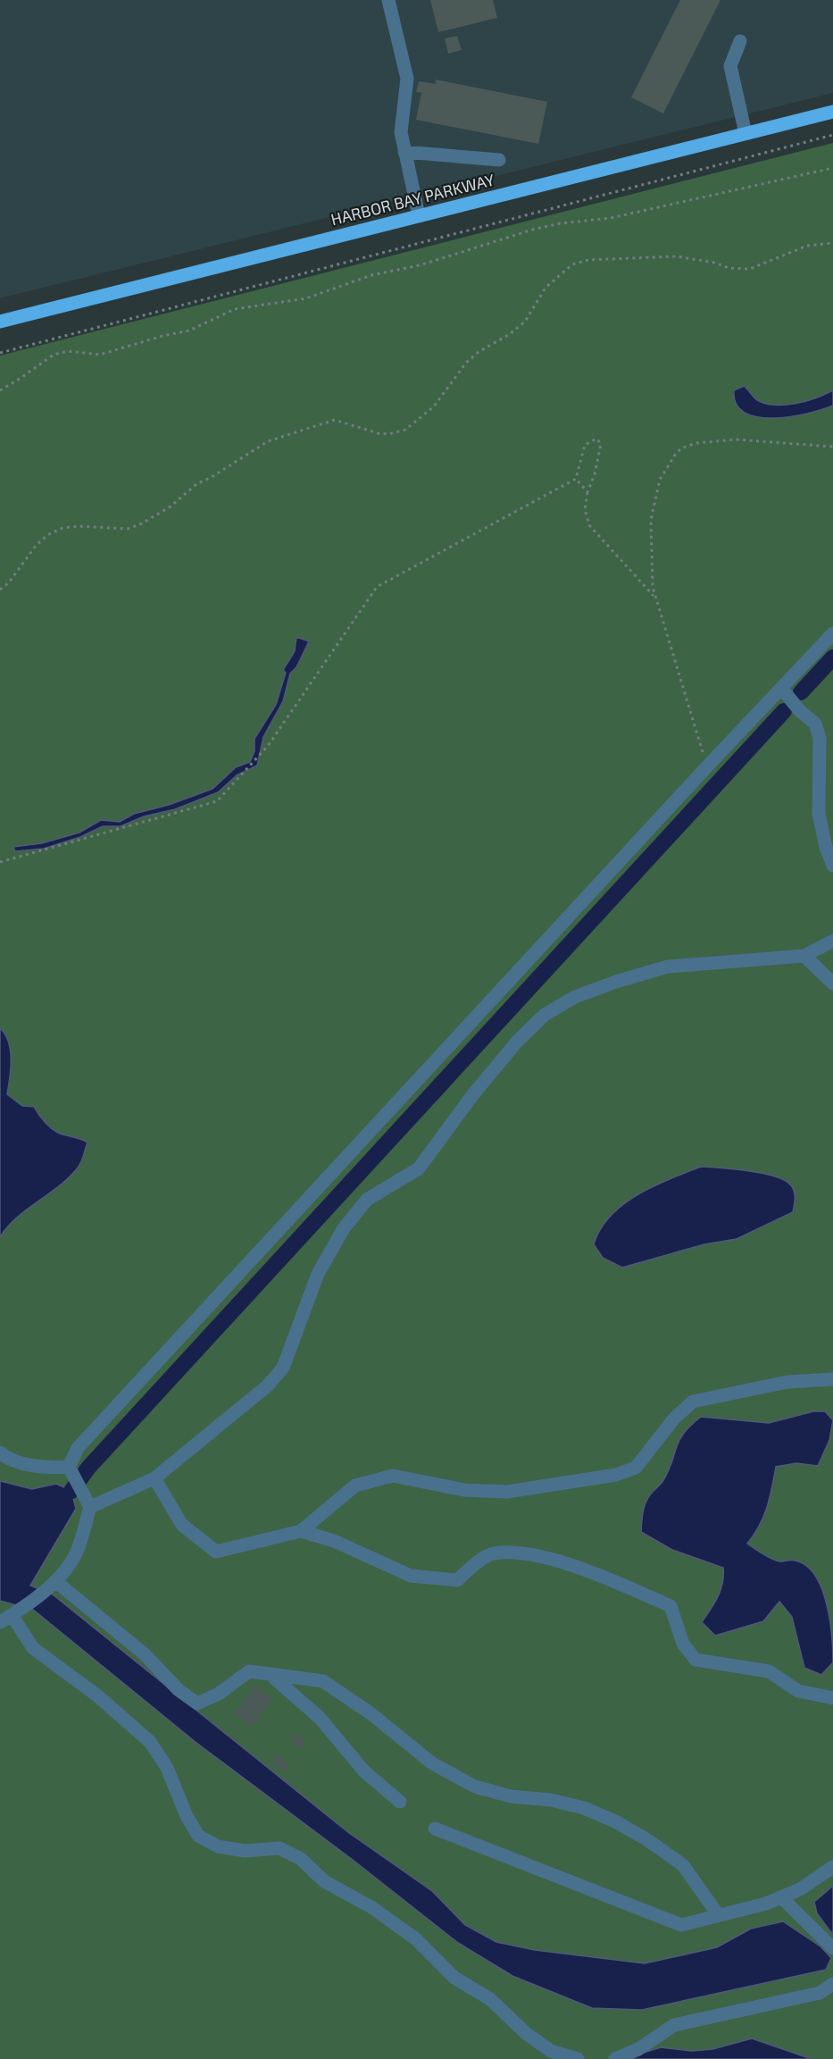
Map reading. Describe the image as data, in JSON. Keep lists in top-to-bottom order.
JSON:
{
  "streets": {
    "main road": ["HARBOR BAY PARKWAY"]
  }
}
